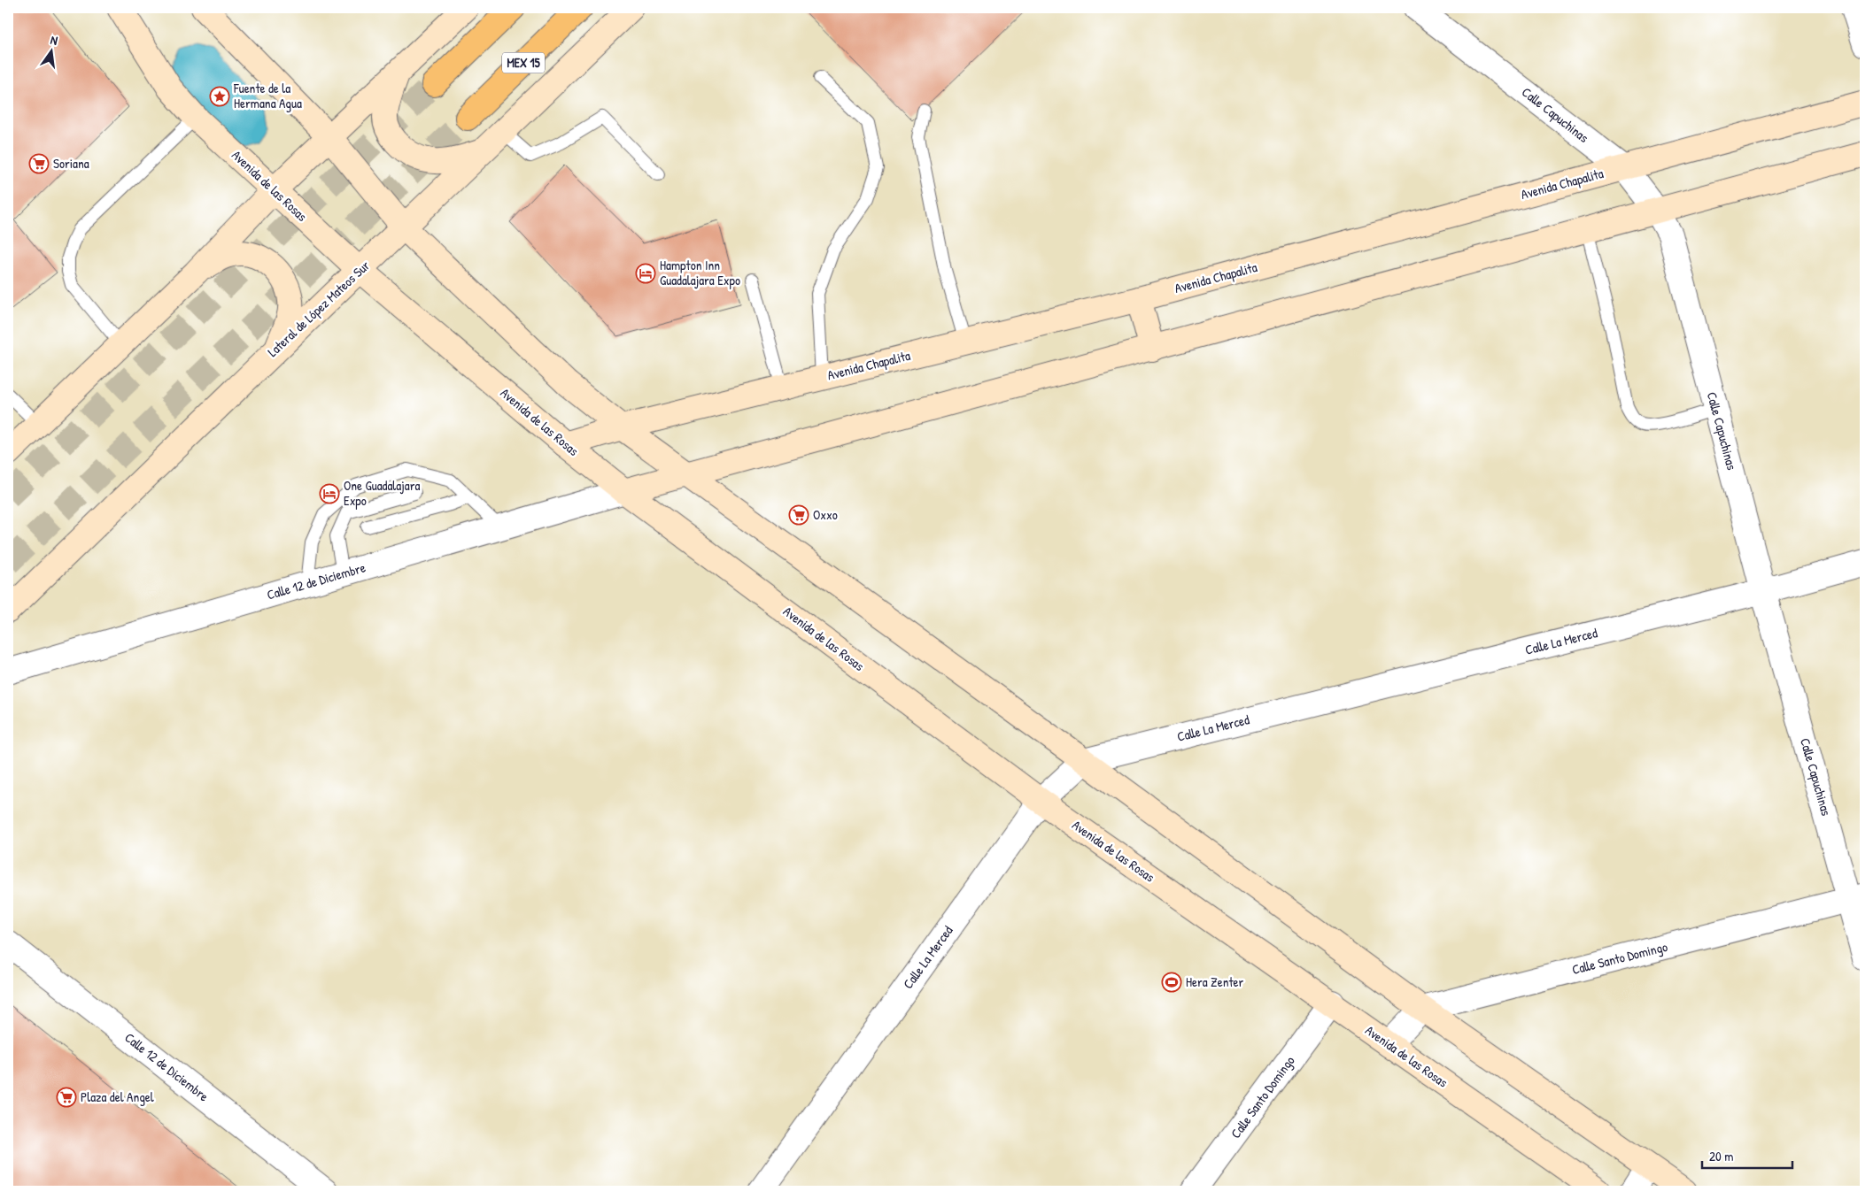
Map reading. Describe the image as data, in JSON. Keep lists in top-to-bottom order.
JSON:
{
  "streets": {
    "main road": ["MEX 15"],
    "street": [
      "Calle Capuchinas",
      "Avenida Chapalita",
      "Avenida de las Rosas",
      "Lateral de López Mateos Sur",
      "Calle 12 de Diciembre",
      "Calle La Merced",
      "Calle Santo Domingo"
    ]
  },
  "crossings": [
    ["Calle Capuchinas", "Avenida Chapalita"],
    ["Calle Capuchinas", "Calle La Merced"],
    ["Calle Capuchinas", "Calle Santo Domingo"],
    ["Avenida Chapalita", "Avenida de las Rosas"],
    ["Avenida de las Rosas", "Lateral de López Mateos Sur"],
    ["Avenida de las Rosas", "Calle 12 de Diciembre"],
    ["Avenida de las Rosas", "Calle La Merced"],
    ["Avenida de las Rosas", "Calle Santo Domingo"]
  ],
  "places": {
    "place": ["Fuente de la Hermana Agua"],
    "supermarket": ["Soriana", "Oxxo", "Plaza del Angel"],
    "hotel": ["Hampton Inn Guadalajara Expo", "One Guadalajara Expo"],
    "sports": ["Hera Zenter"]
  },
  "scale_bar": "20 m",
  "north": "top"
}
